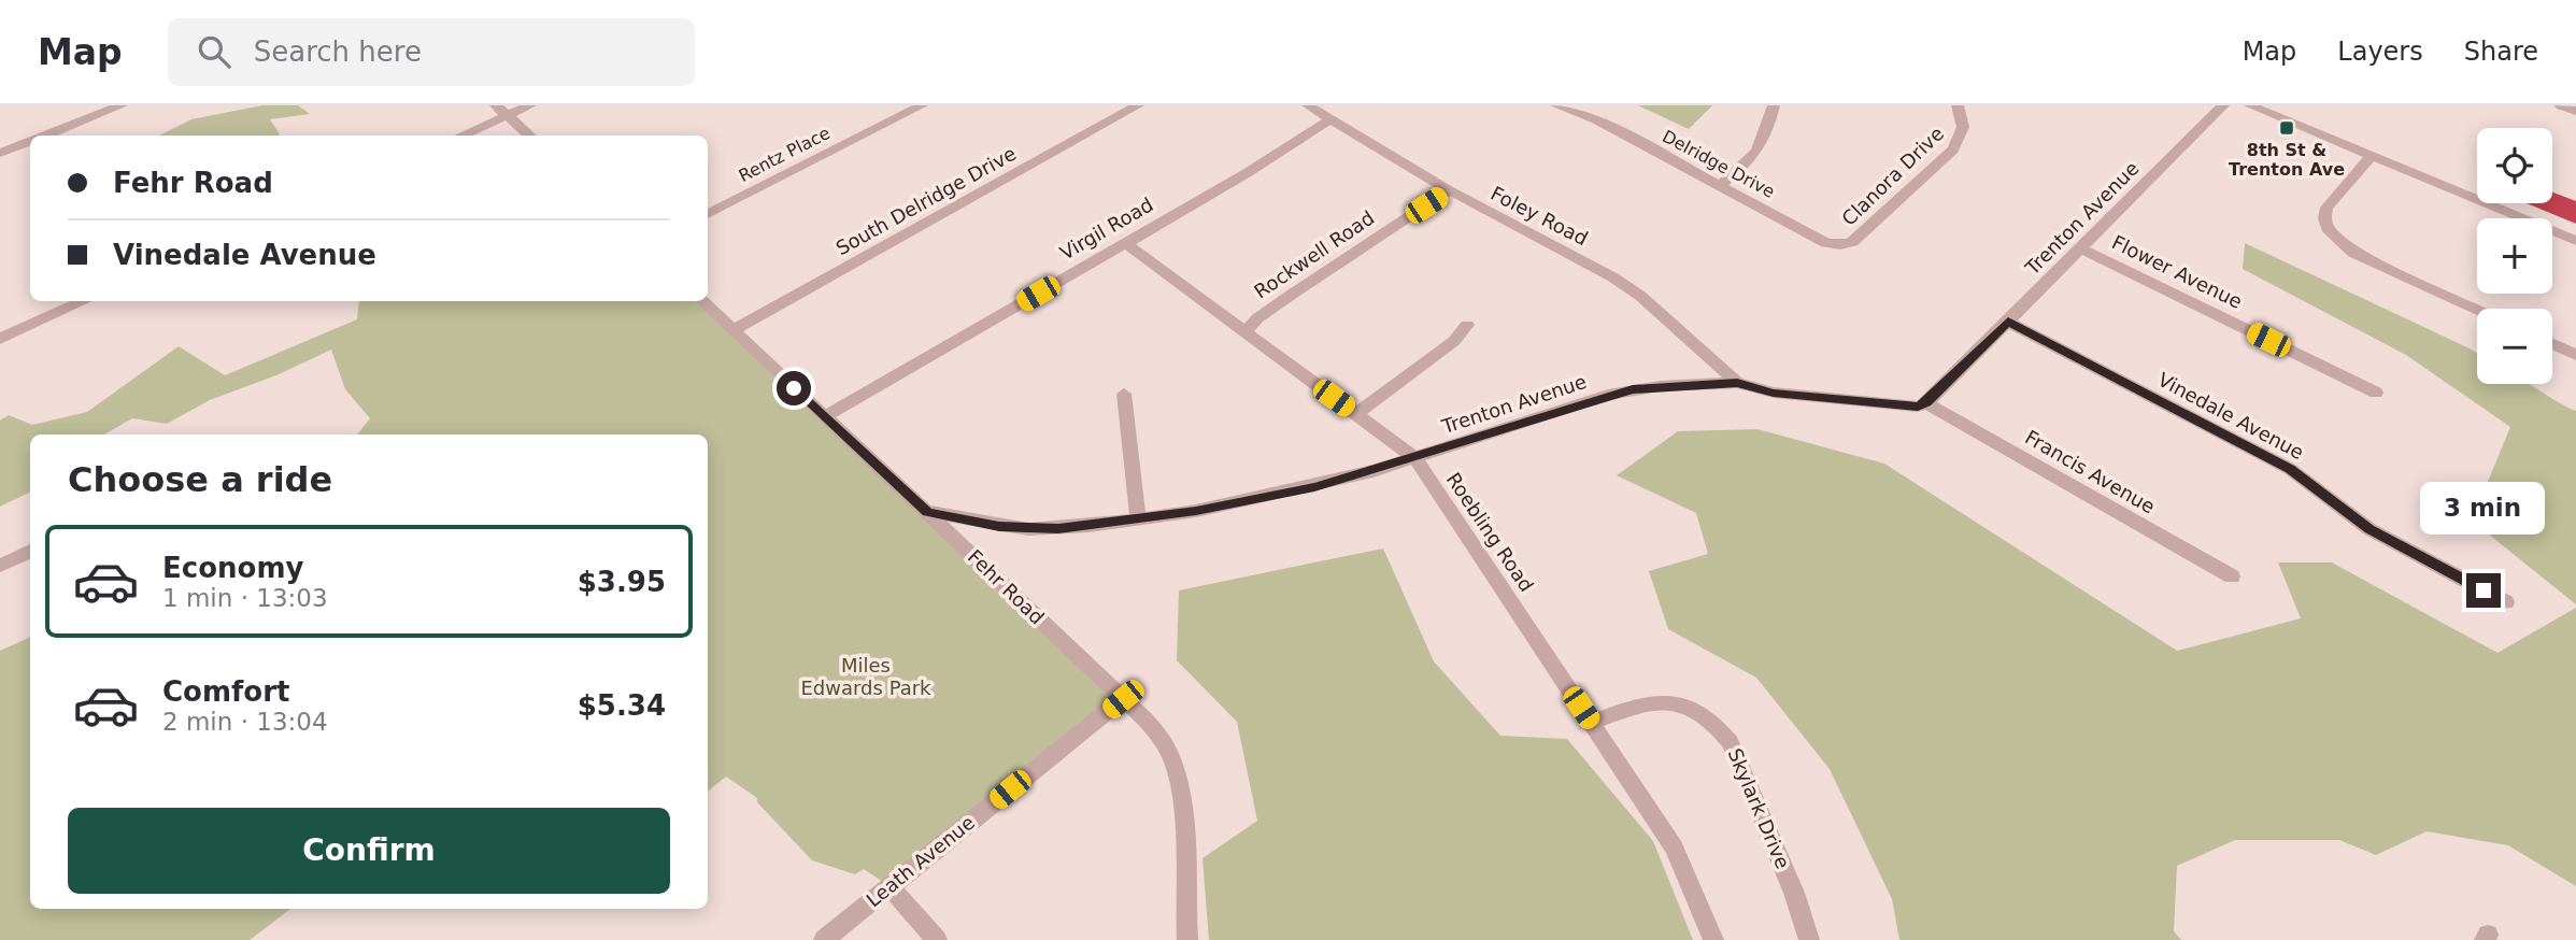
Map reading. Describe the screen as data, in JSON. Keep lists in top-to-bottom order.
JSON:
{
  "streets": {
    "street": [
      "Rentz Place",
      "Delridge Drive",
      "Clanora Drive",
      "South Delridge Drive",
      "Foley Road",
      "Trenton Avenue",
      "Virgil Road",
      "Rockwell Road",
      "Flower Avenue",
      "Vinedale Avenue",
      "Francis Avenue",
      "Roebling Road",
      "Fehr Road",
      "Skylark Drive",
      "Leath Avenue"
    ]
  },
  "crossings": [
    ["Delridge Drive", "Clanora Drive"],
    ["South Delridge Drive", "Fehr Road"],
    ["Foley Road", "Trenton Avenue"],
    ["Foley Road", "Virgil Road"],
    ["Foley Road", "Rockwell Road"],
    ["Trenton Avenue", "Flower Avenue"],
    ["Trenton Avenue", "Vinedale Avenue"],
    ["Trenton Avenue", "Francis Avenue"],
    ["Trenton Avenue", "Roebling Road"],
    ["Trenton Avenue", "Fehr Road"],
    ["Virgil Road", "Roebling Road"],
    ["Virgil Road", "Fehr Road"],
    ["Rockwell Road", "Roebling Road"],
    ["Roebling Road", "Skylark Drive"],
    ["Fehr Road", "Leath Avenue"]
  ],
  "parks": ["Miles Edwards Park"],
  "places": {
    "transit": ["8th St & Trenton Ave"]
  },
  "page": {
    "header": "Map",
    "search": "Search here",
    "nav": ["Map", "Layers", "Share"],
    "map_buttons": ["+", "−"],
    "banner": ["Fehr Road", "Vinedale Avenue"],
    "heading": "Choose a ride",
    "bubble": "3 min",
    "list": [
      {
        "name": "Economy",
        "note": "1 min · 13:03",
        "value": "$3.95"
      },
      {
        "name": "Comfort",
        "note": "2 min · 13:04",
        "value": "$5.34"
      }
    ],
    "buttons": "Confirm"
  }
}
